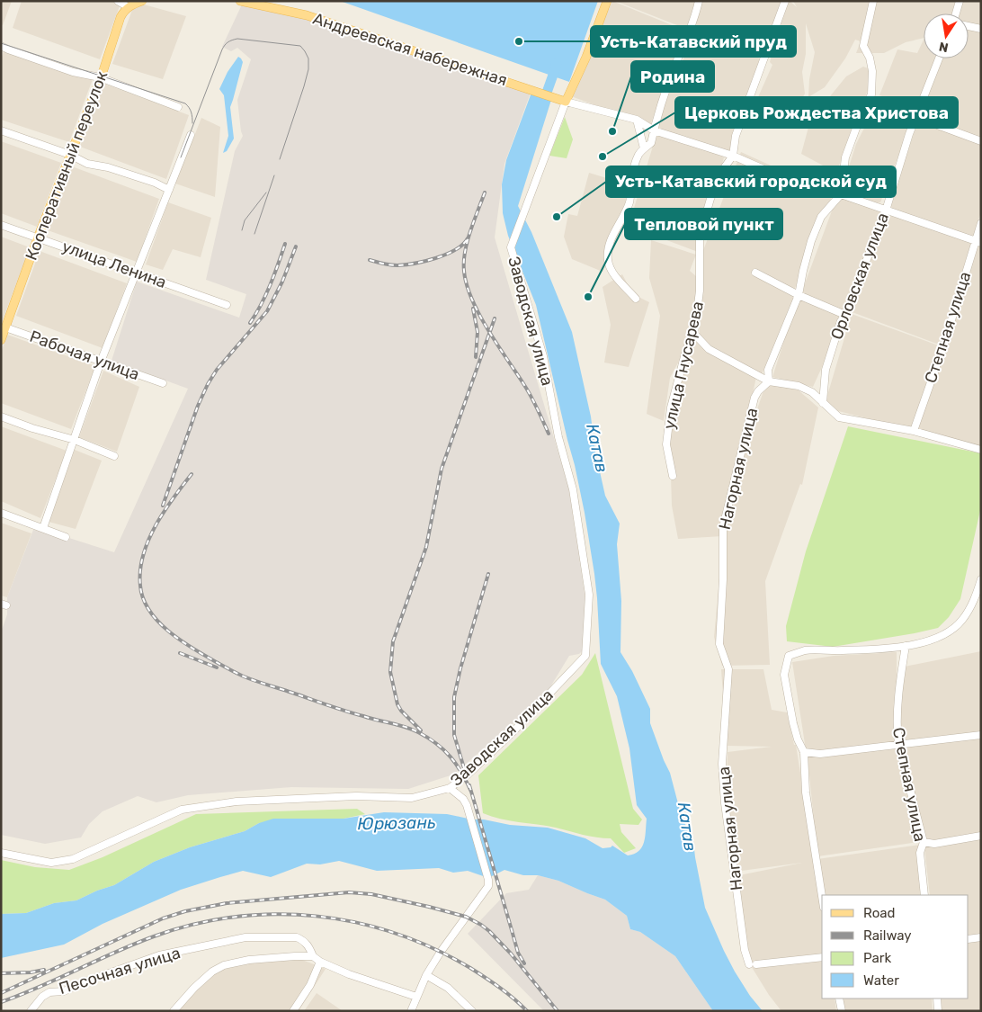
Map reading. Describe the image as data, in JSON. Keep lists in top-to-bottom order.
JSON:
{
  "streets": {
    "main road": ["Андреевская набережная", "Кооперативный переулок"],
    "street": [
      "улица Ленина",
      "Орловская улица",
      "Заводская улица",
      "Степная улица",
      "Рабочая улица",
      "улица Гнусарева",
      "Нагорная улица",
      "Песочная улица"
    ]
  },
  "crossings": [
    ["Андреевская набережная", "Заводская улица"],
    ["Кооперативный переулок", "улица Ленина"],
    ["Кооперативный переулок", "Рабочая улица"]
  ],
  "water": ["Катав", "Юрюзань"],
  "places": [
    "Усть-Катавский пруд",
    "Родина",
    "Церковь Рождества Христова",
    "Усть-Катавский городской суд",
    "Тепловой пункт"
  ],
  "legend": [
    "Road",
    "Railway",
    "Park",
    "Water"
  ],
  "north": "bottom"
}
